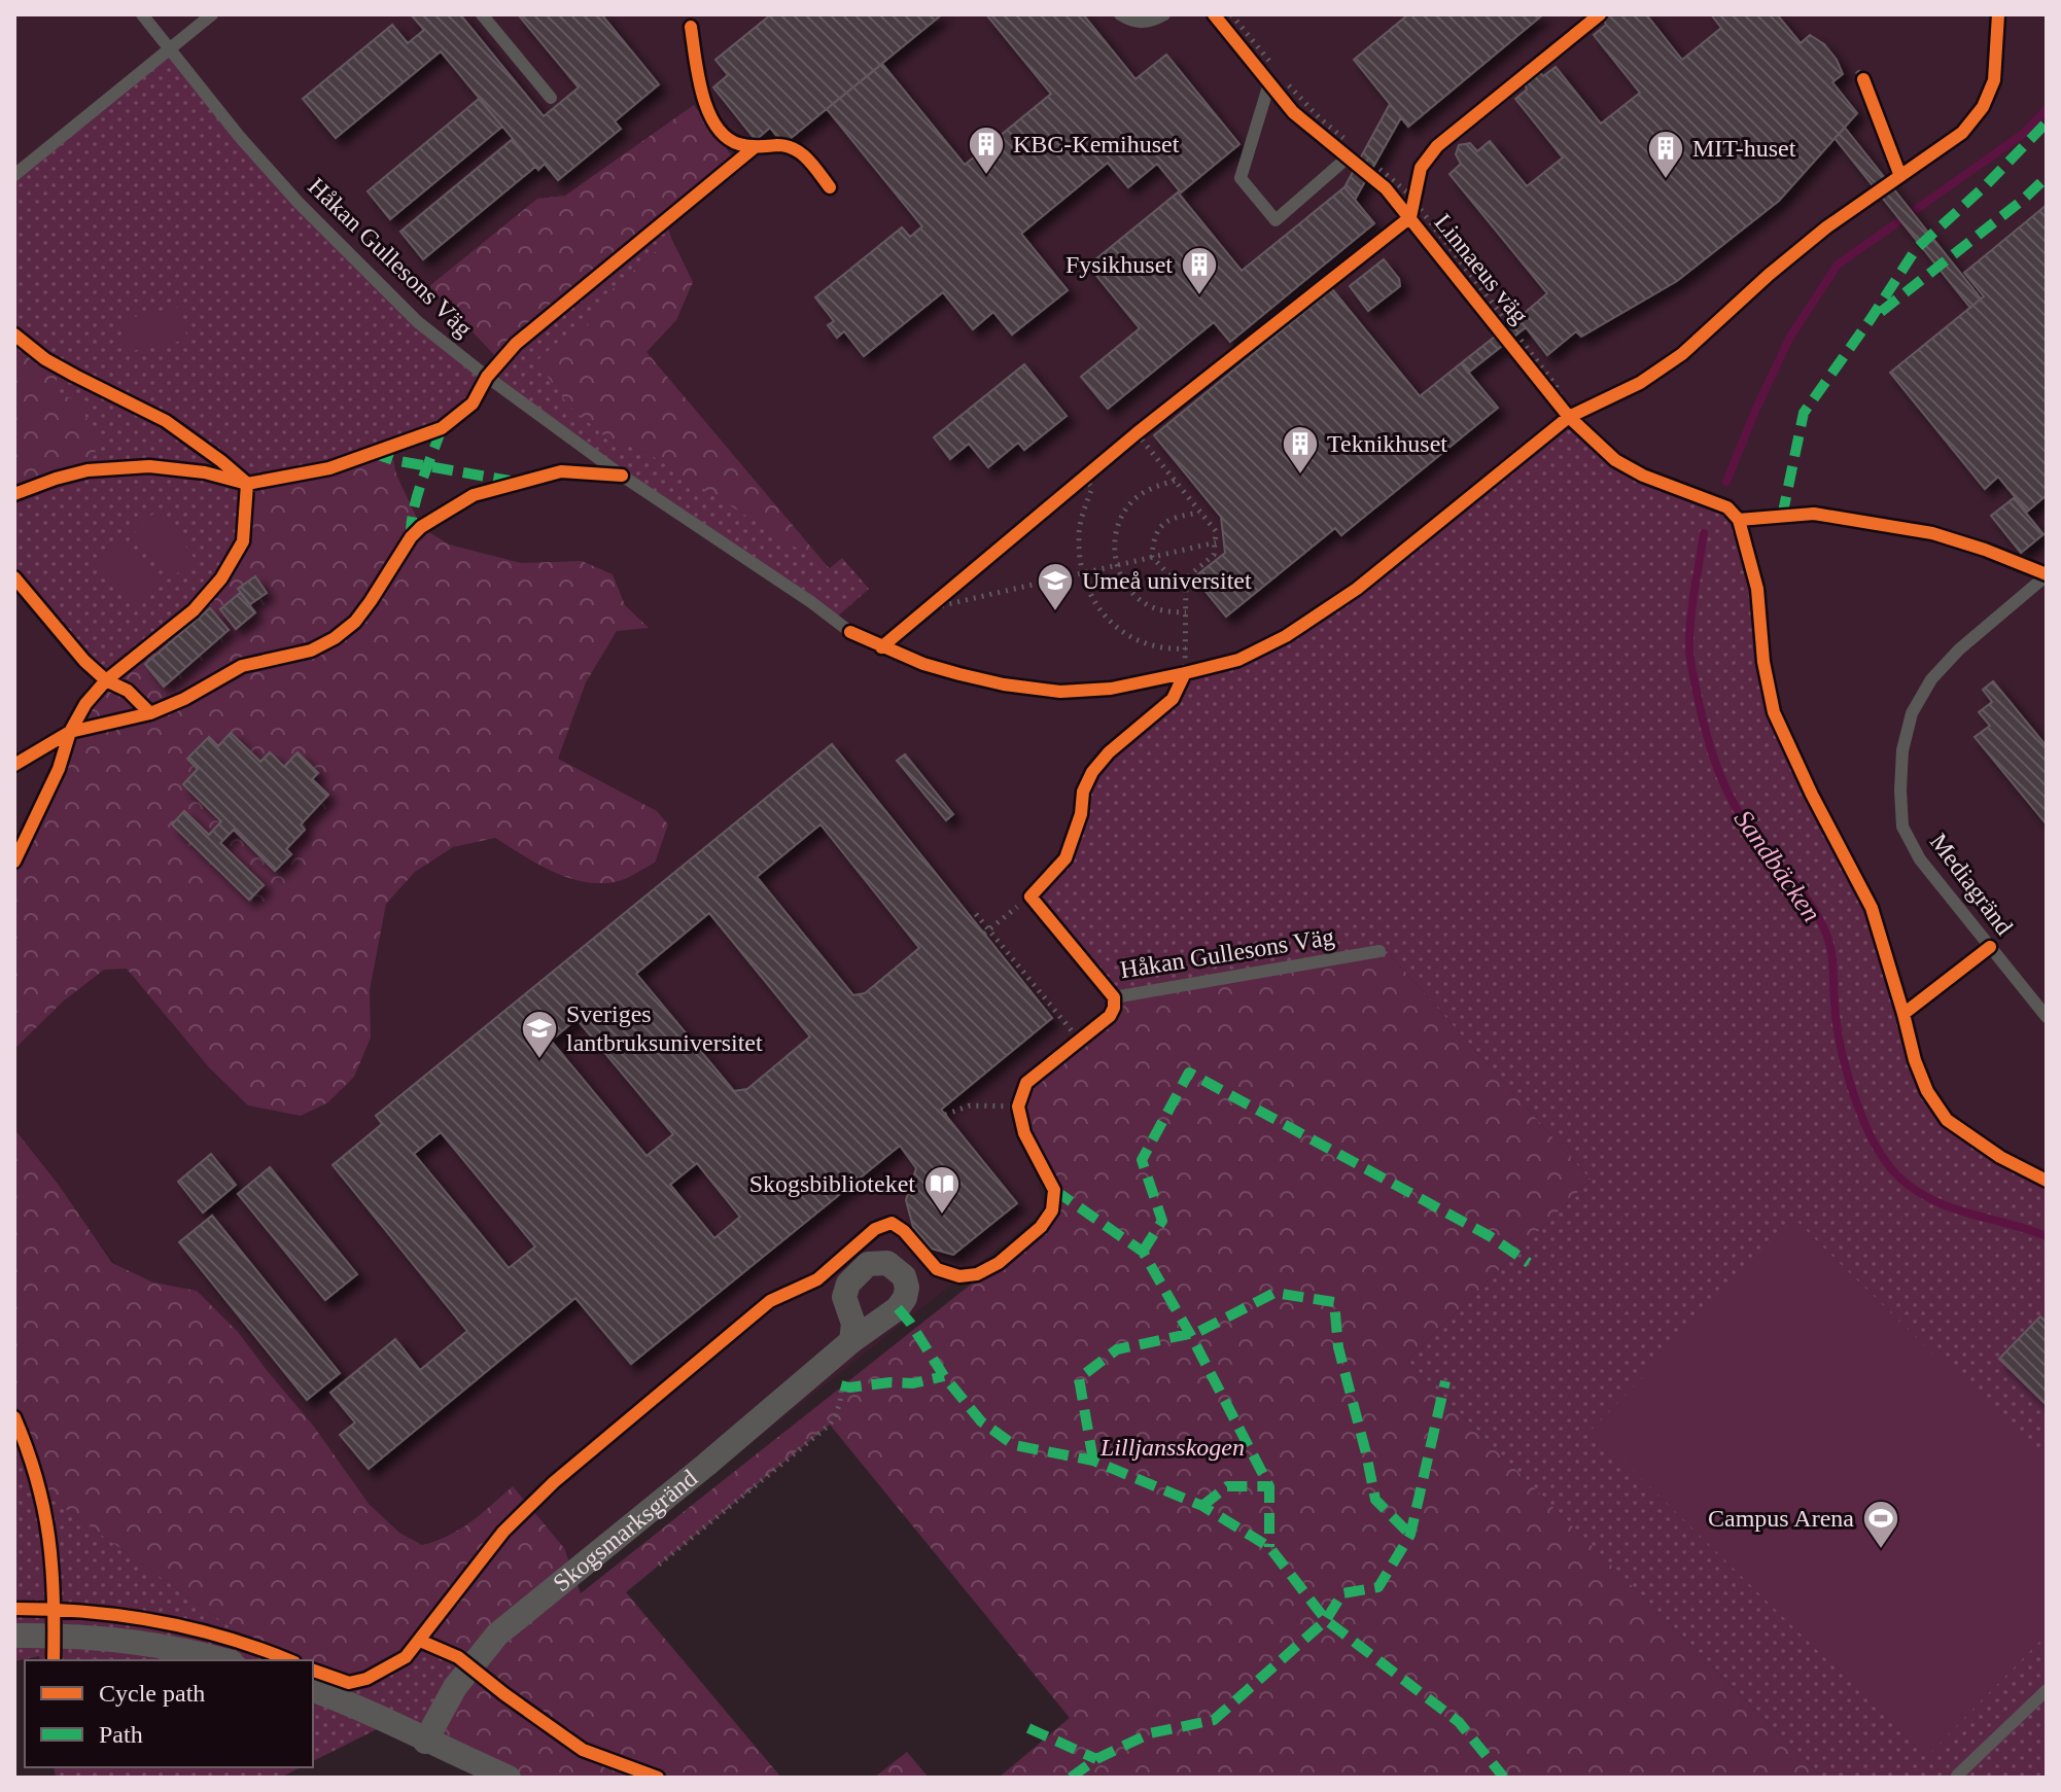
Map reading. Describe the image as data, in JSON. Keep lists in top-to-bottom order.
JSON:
{
  "streets": {
    "street": ["Skogsmarksgränd"],
    "lane": ["Håkan Gullesons Väg", "Mediagränd"],
    "cycle path": ["Linnaeus väg"]
  },
  "water": ["Sandbäcken"],
  "parks": ["Lilljansskogen"],
  "places": {
    "building": [
      "KBC-Kemihuset",
      "MIT-huset",
      "Fysikhuset",
      "Teknikhuset"
    ],
    "school or university": ["Umeå universitet", "Sveriges lantbruksuniversitet"],
    "library": ["Skogsbiblioteket"],
    "sports": ["Campus Arena"]
  },
  "legend": ["Cycle path", "Path"]
}
